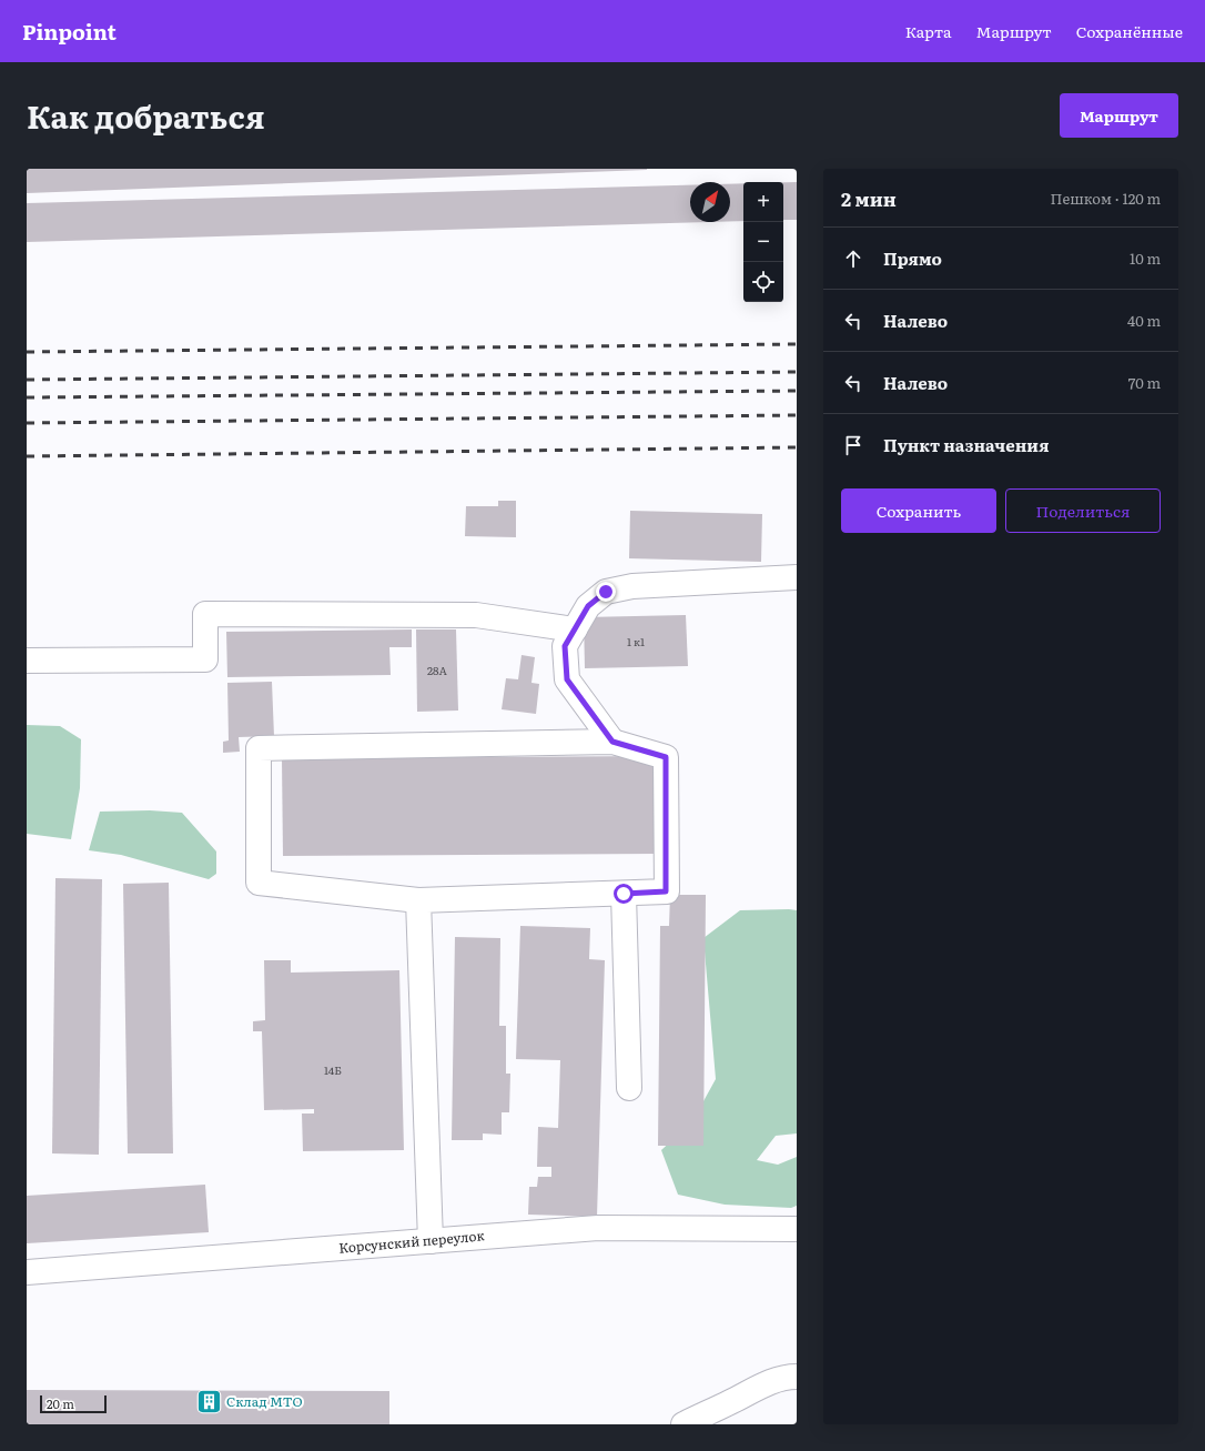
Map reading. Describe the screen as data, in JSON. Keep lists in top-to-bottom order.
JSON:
{
  "streets": {
    "street": ["Корсунский переулок"]
  },
  "places": {
    "building": ["Склад МТО"]
  },
  "house_numbers": ["1 к1", "28А", "14Б"],
  "scale_bar": "20 m",
  "north": "top right",
  "page": {
    "header": "Pinpoint",
    "nav": ["Карта", "Маршрут", "Сохранённые"],
    "title": "Как добраться",
    "buttons": [
      "Маршрут",
      ["Сохранить", "Поделиться"]
    ],
    "heading": ["2 мин", "Пешком · 120 m"],
    "map_buttons": ["+", "−"],
    "list": [
      ["Прямо", "10 m"],
      ["Налево", "40 m"],
      ["Налево", "70 m"],
      "Пункт назначения"
    ],
    "scale": "20 m"
  }
}
